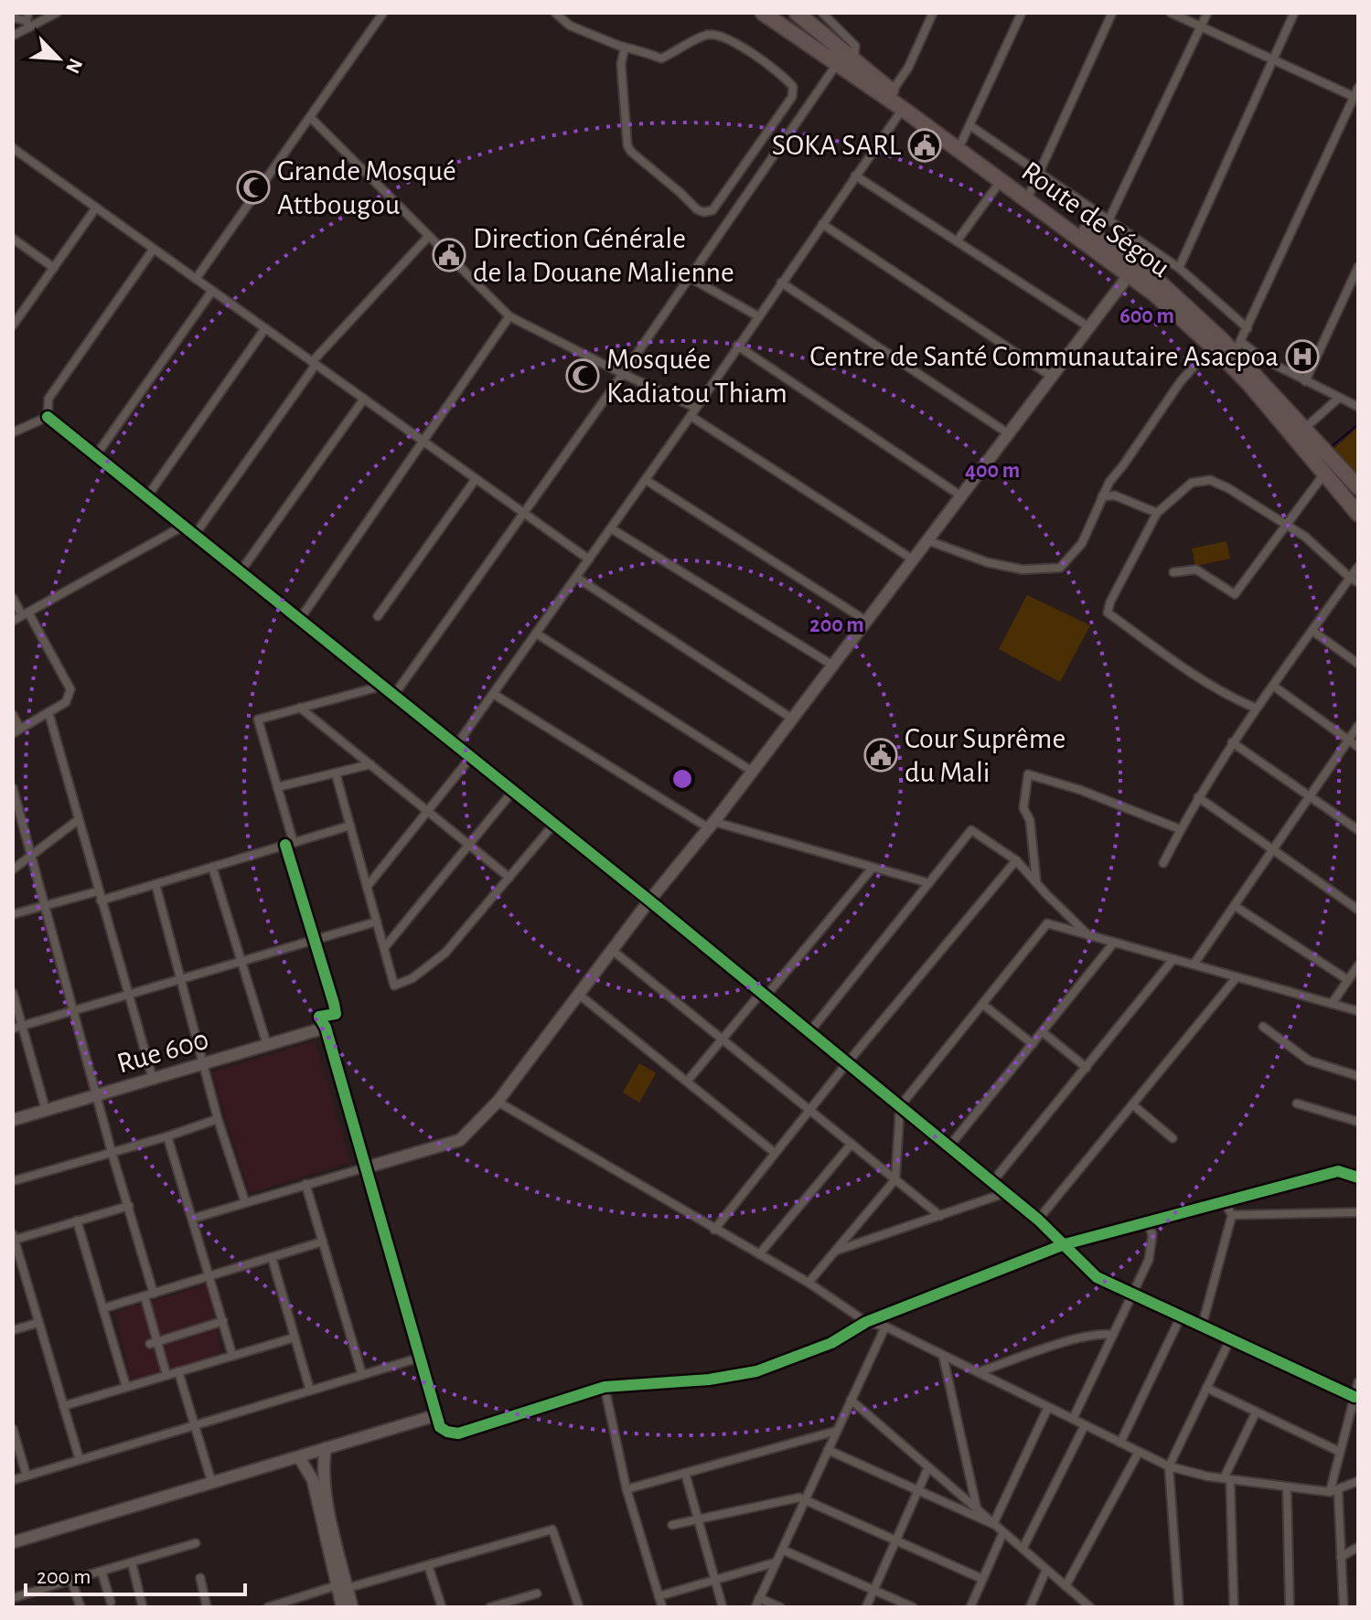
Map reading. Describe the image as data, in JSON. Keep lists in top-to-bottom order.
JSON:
{
  "streets": {
    "highway": ["Route de Ségou"],
    "street": ["Rue 600"]
  },
  "places": {
    "public building": ["SOKA SARL", "Direction Générale de la Douane Malienne", "Cour Suprême du Mali"],
    "mosque": ["Grande Mosqué Attbougou", "Mosquée Kadiatou Thiam"],
    "hospital": ["Centre de Santé Communautaire Asacpoa"]
  },
  "scale_bar": "200 m",
  "north": "bottom right",
  "rings": ["600 m", "400 m", "200 m"]
}
